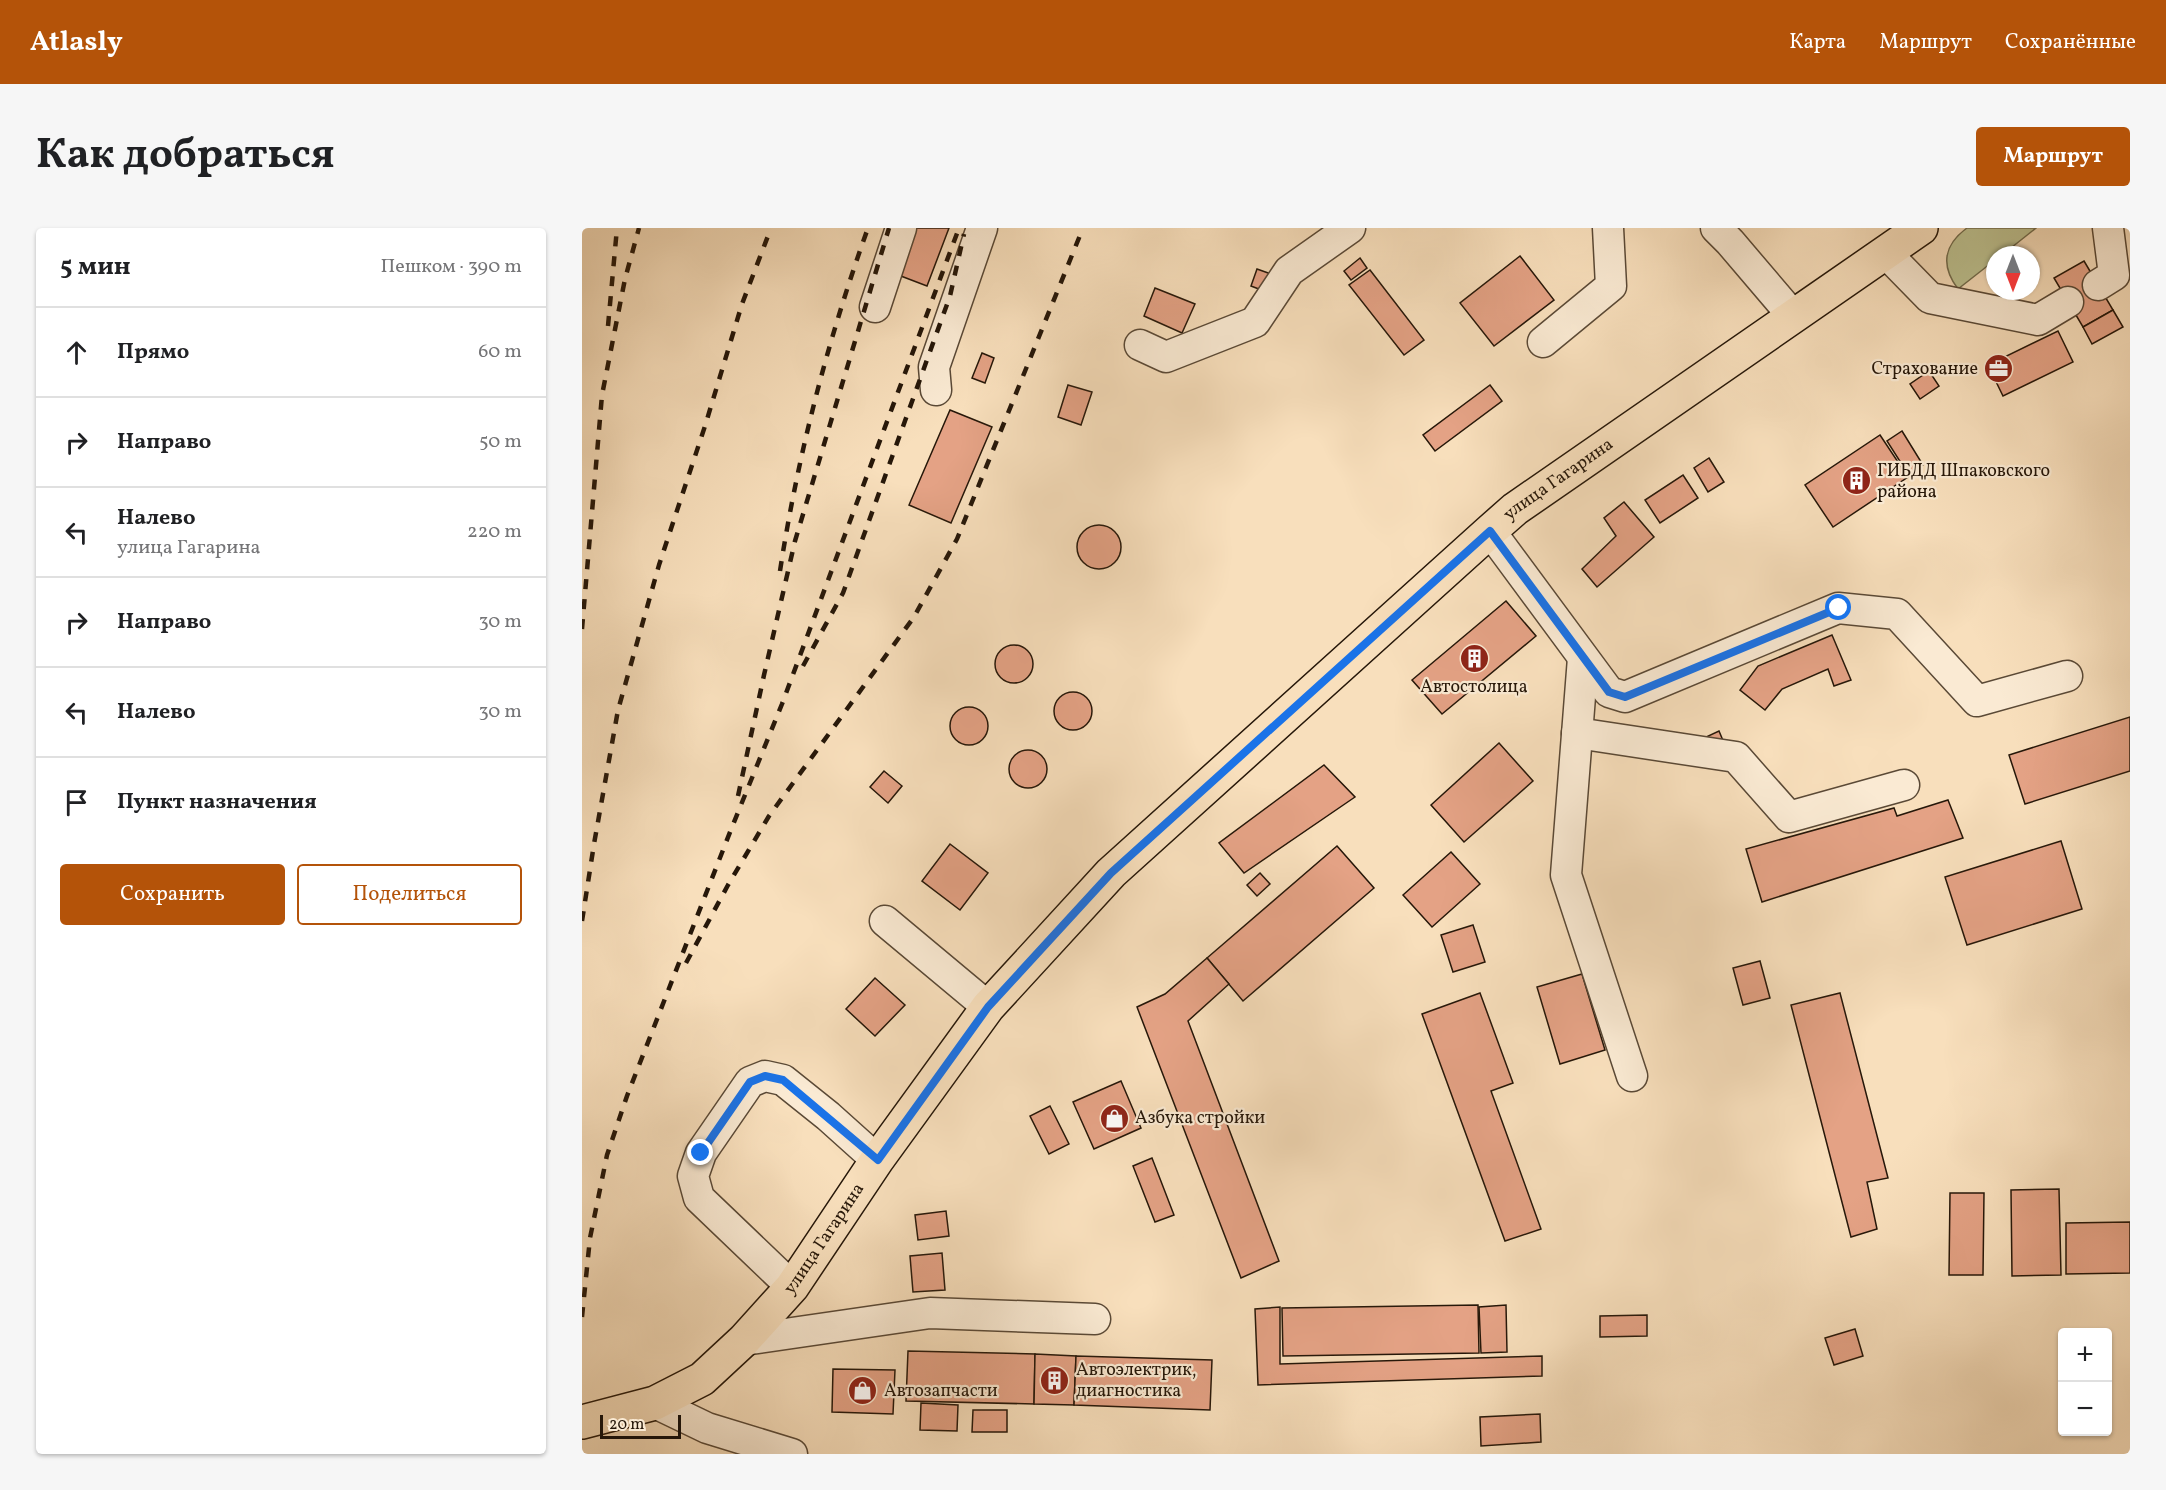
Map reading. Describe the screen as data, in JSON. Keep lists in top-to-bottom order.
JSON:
{
  "streets": {
    "main road": ["улица Гагарина"]
  },
  "places": {
    "office": ["Страхование"],
    "building": ["ГИБДД Шпаковского района", "Автостолица", "Автоэлектрик, диагностика"],
    "shop": ["Азбука стройки", "Автозапчасти"]
  },
  "scale_bar": "20 m",
  "north": "bottom",
  "page": {
    "header": "Atlasly",
    "nav": ["Карта", "Маршрут", "Сохранённые"],
    "title": "Как добраться",
    "buttons": [
      "Маршрут",
      ["Сохранить", "Поделиться"]
    ],
    "heading": ["5 мин", "Пешком · 390 m"],
    "list": [
      ["Прямо", "60 m"],
      ["Направо", "50 m"],
      ["Налево", "улица Гагарина", "220 m"],
      ["Направо", "30 m"],
      ["Налево", "30 m"],
      "Пункт назначения"
    ],
    "map_buttons": ["+", "−"],
    "scale": "20 m"
  }
}
